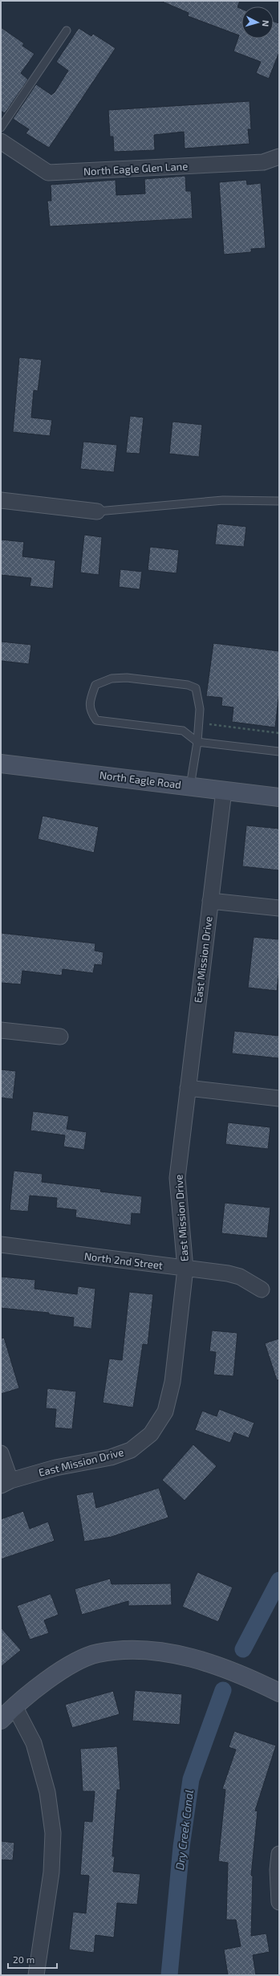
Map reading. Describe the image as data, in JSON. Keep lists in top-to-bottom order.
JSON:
{
  "streets": {
    "street": [
      "North Eagle Glen Lane",
      "North Eagle Road",
      "East Mission Drive",
      "North 2nd Street"
    ]
  },
  "crossings": [
    ["North Eagle Road", "East Mission Drive"],
    ["East Mission Drive", "North 2nd Street"]
  ],
  "water": ["Dry Creek Canal"],
  "scale_bar": "20 m",
  "north": "right"
}
